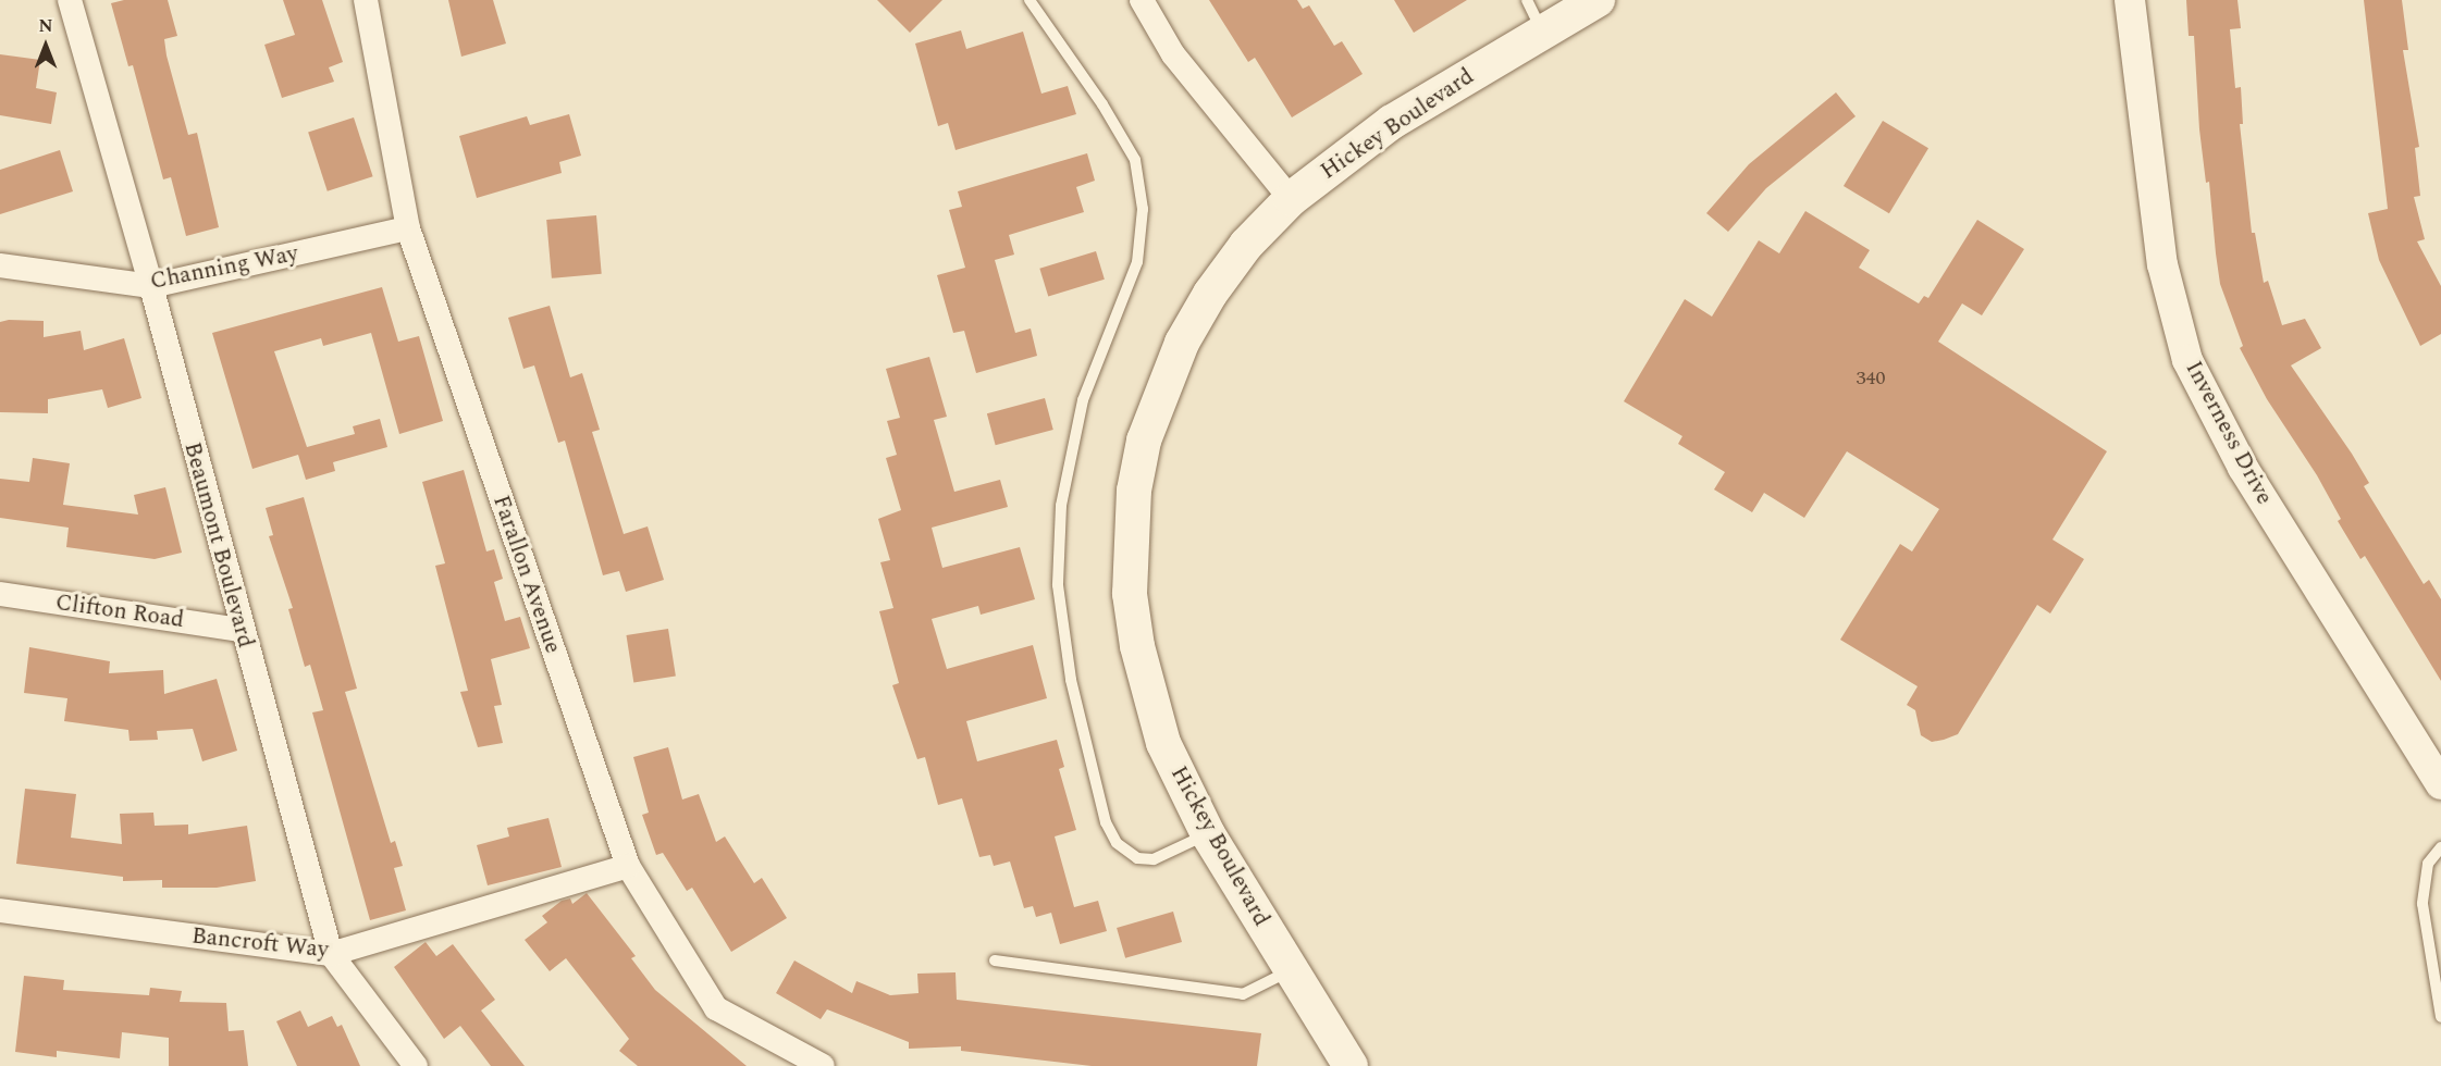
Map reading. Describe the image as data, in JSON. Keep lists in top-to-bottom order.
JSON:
{
  "streets": {
    "main road": ["Hickey Boulevard"],
    "street": [
      "Channing Way",
      "Inverness Drive",
      "Beaumont Boulevard",
      "Farallon Avenue",
      "Clifton Road",
      "Bancroft Way"
    ]
  },
  "crossings": [
    ["Channing Way", "Beaumont Boulevard"],
    ["Channing Way", "Farallon Avenue"],
    ["Beaumont Boulevard", "Clifton Road"],
    ["Beaumont Boulevard", "Bancroft Way"],
    ["Farallon Avenue", "Bancroft Way"]
  ],
  "house_numbers": ["340"],
  "north": "top"
}
